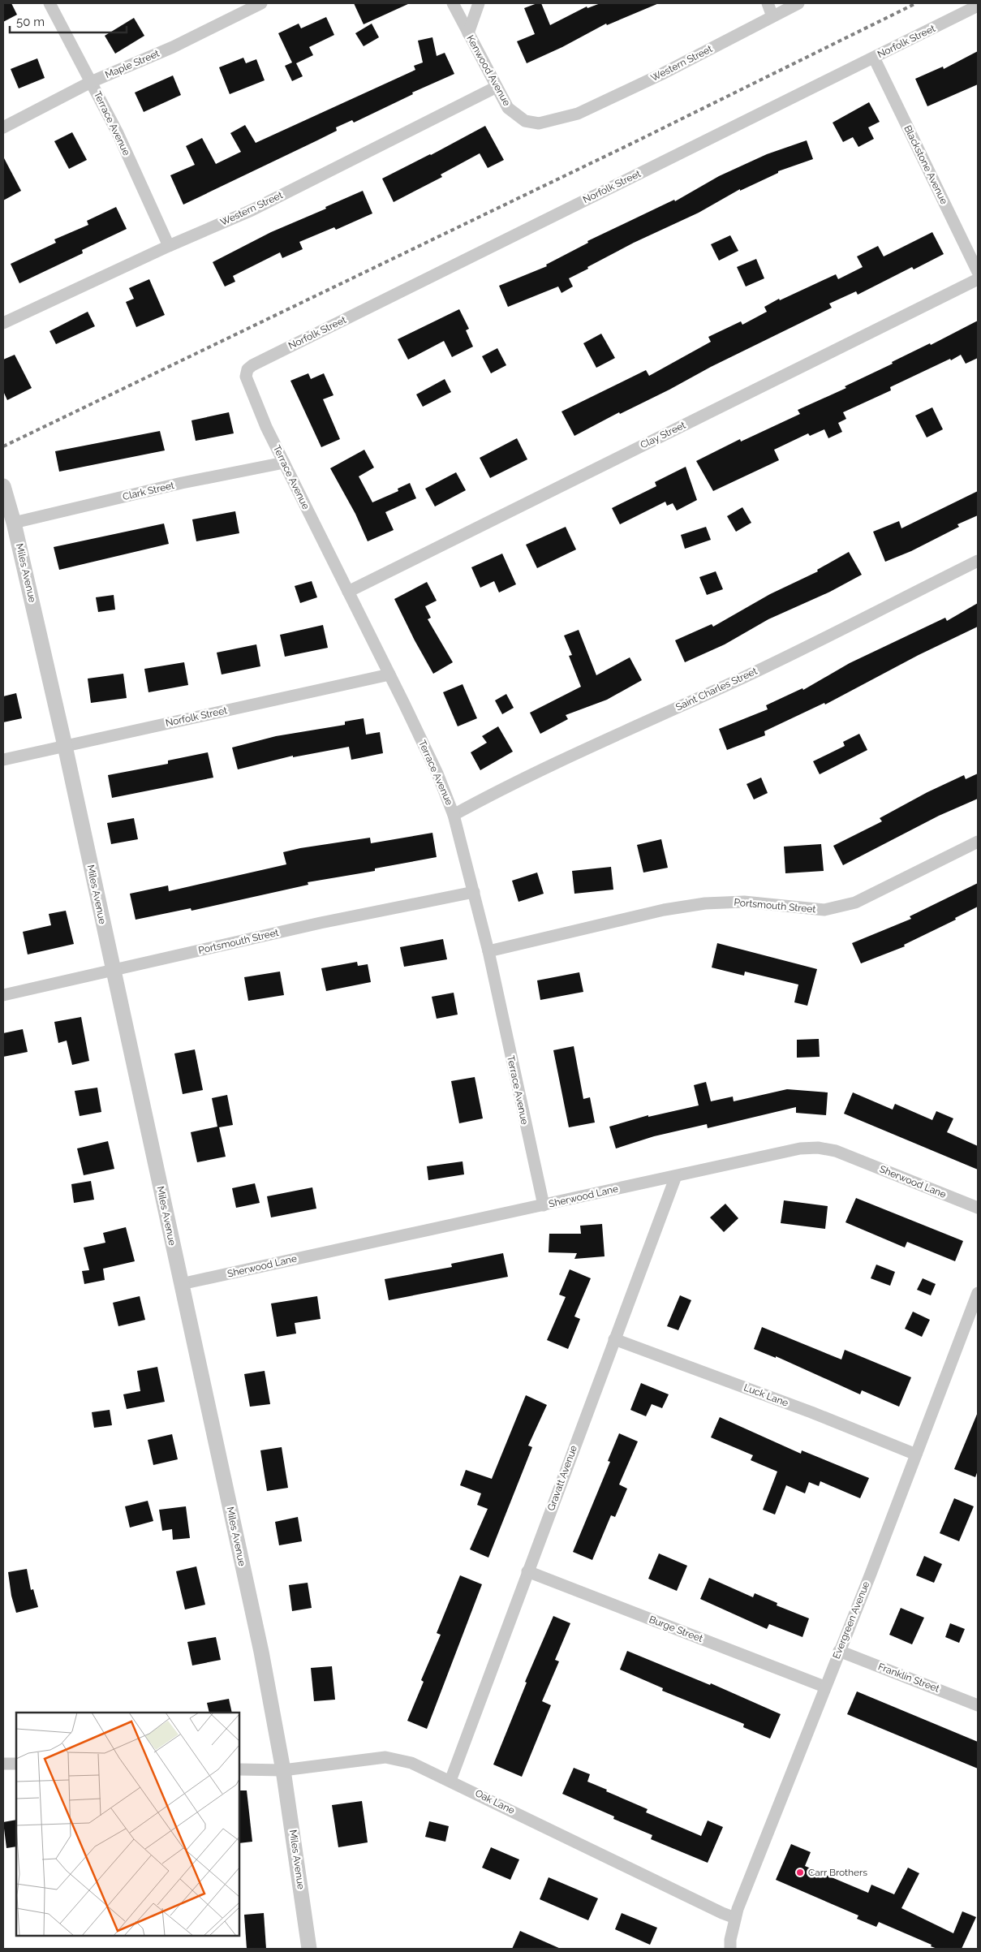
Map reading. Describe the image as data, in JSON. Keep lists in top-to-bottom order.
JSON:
{
  "streets": {
    "street": [
      "Norfolk Street",
      "Western Street",
      "Maple Street",
      "Kenwood Avenue",
      "Terrace Avenue",
      "Blackstone Avenue",
      "Clay Street",
      "Clark Street",
      "Miles Avenue",
      "Saint Charles Street",
      "Portsmouth Street",
      "Sherwood Lane",
      "Luck Lane",
      "Gravatt Avenue",
      "Evergreen Avenue",
      "Burge Street",
      "Franklin Street",
      "Oak Lane"
    ]
  },
  "crossings": [
    ["Norfolk Street", "Terrace Avenue"],
    ["Norfolk Street", "Blackstone Avenue"],
    ["Norfolk Street", "Miles Avenue"],
    ["Western Street", "Kenwood Avenue"],
    ["Western Street", "Terrace Avenue"],
    ["Maple Street", "Terrace Avenue"],
    ["Terrace Avenue", "Clay Street"],
    ["Terrace Avenue", "Clark Street"],
    ["Terrace Avenue", "Saint Charles Street"],
    ["Terrace Avenue", "Portsmouth Street"],
    ["Terrace Avenue", "Sherwood Lane"],
    ["Clark Street", "Miles Avenue"],
    ["Miles Avenue", "Portsmouth Street"],
    ["Miles Avenue", "Sherwood Lane"],
    ["Miles Avenue", "Oak Lane"],
    ["Sherwood Lane", "Gravatt Avenue"],
    ["Luck Lane", "Gravatt Avenue"],
    ["Luck Lane", "Evergreen Avenue"],
    ["Gravatt Avenue", "Burge Street"],
    ["Gravatt Avenue", "Oak Lane"],
    ["Evergreen Avenue", "Burge Street"],
    ["Evergreen Avenue", "Franklin Street"],
    ["Evergreen Avenue", "Oak Lane"]
  ],
  "places": ["Carr Brothers"],
  "scale_bar": "50 m"
}
